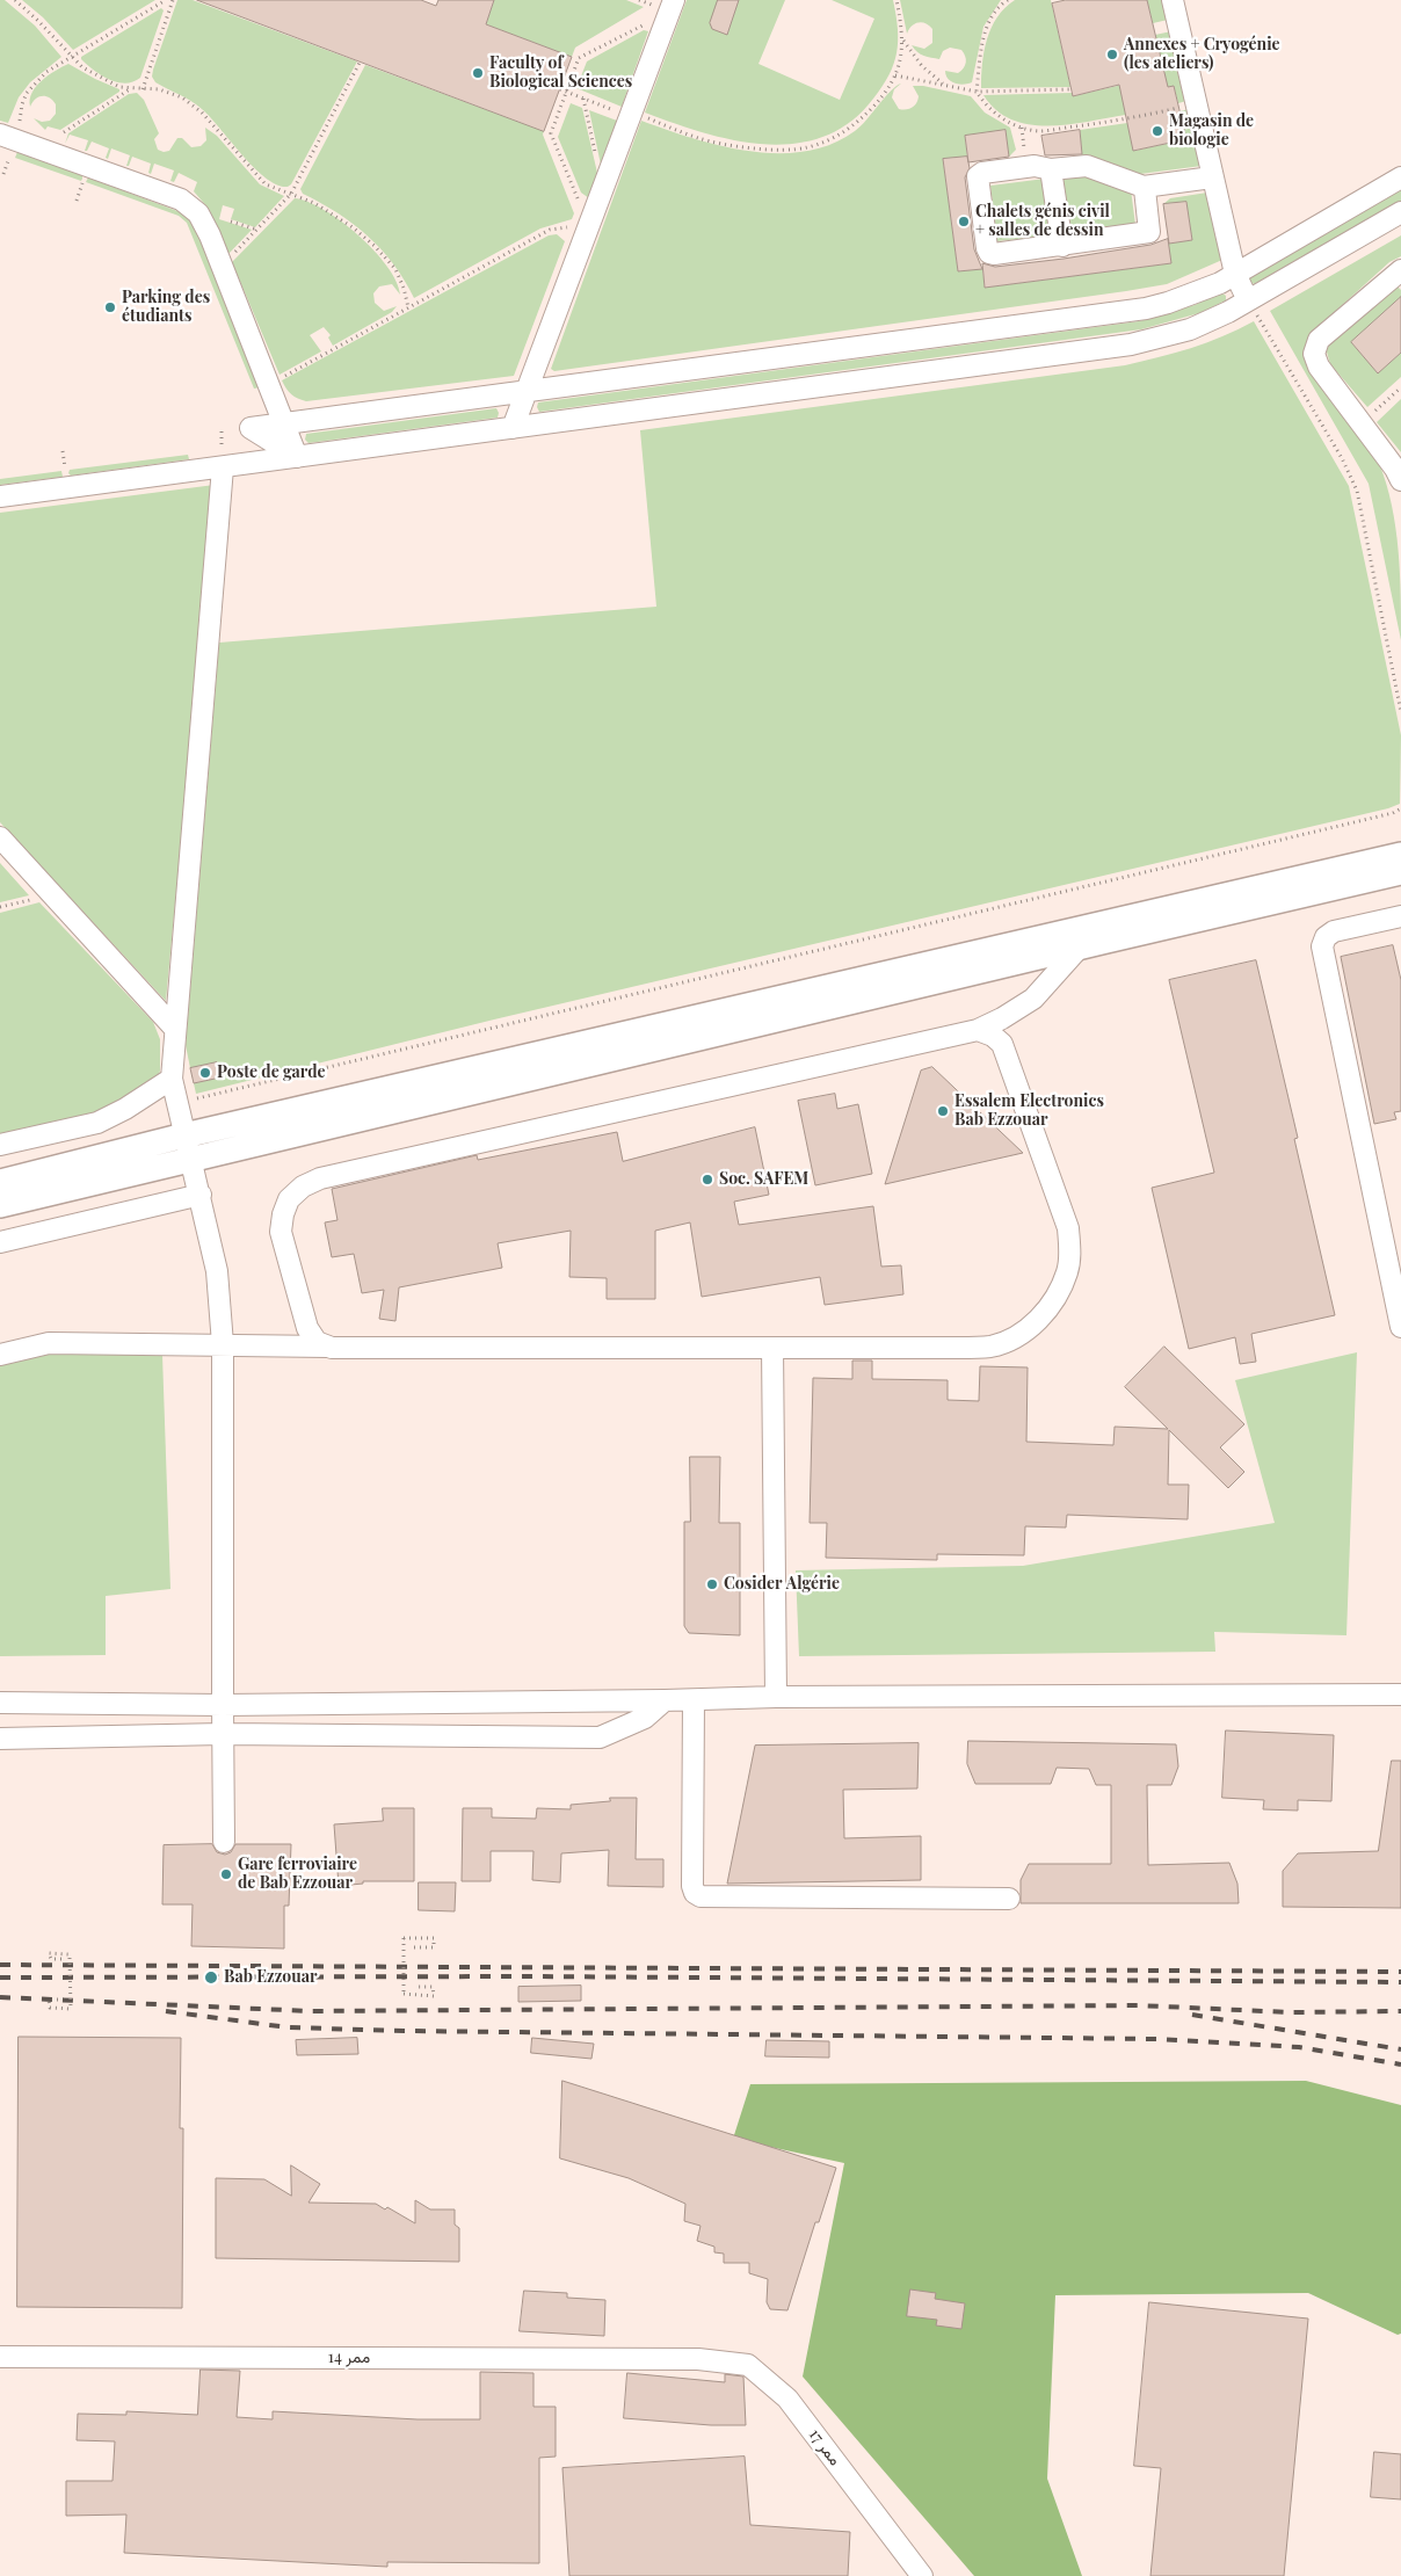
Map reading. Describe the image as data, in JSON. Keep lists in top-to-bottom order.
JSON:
{
  "streets": {
    "street": ["ممر 14", "ممر 17"]
  },
  "crossings": [
    ["ممر 14", "ممر 17"]
  ],
  "places": [
    "Annexes + Cryogénie (les ateliers)",
    "Faculty of Biological Sciences",
    "Magasin de biologie",
    "Chalets génis civil + salles de dessin",
    "Parking des étudiants",
    "Poste de garde",
    "Essalem Electronics Bab Ezzouar",
    "Soc. SAFEM",
    "Cosider Algérie",
    "Gare ferroviaire de Bab Ezzouar",
    "Bab Ezzouar"
  ]
}
